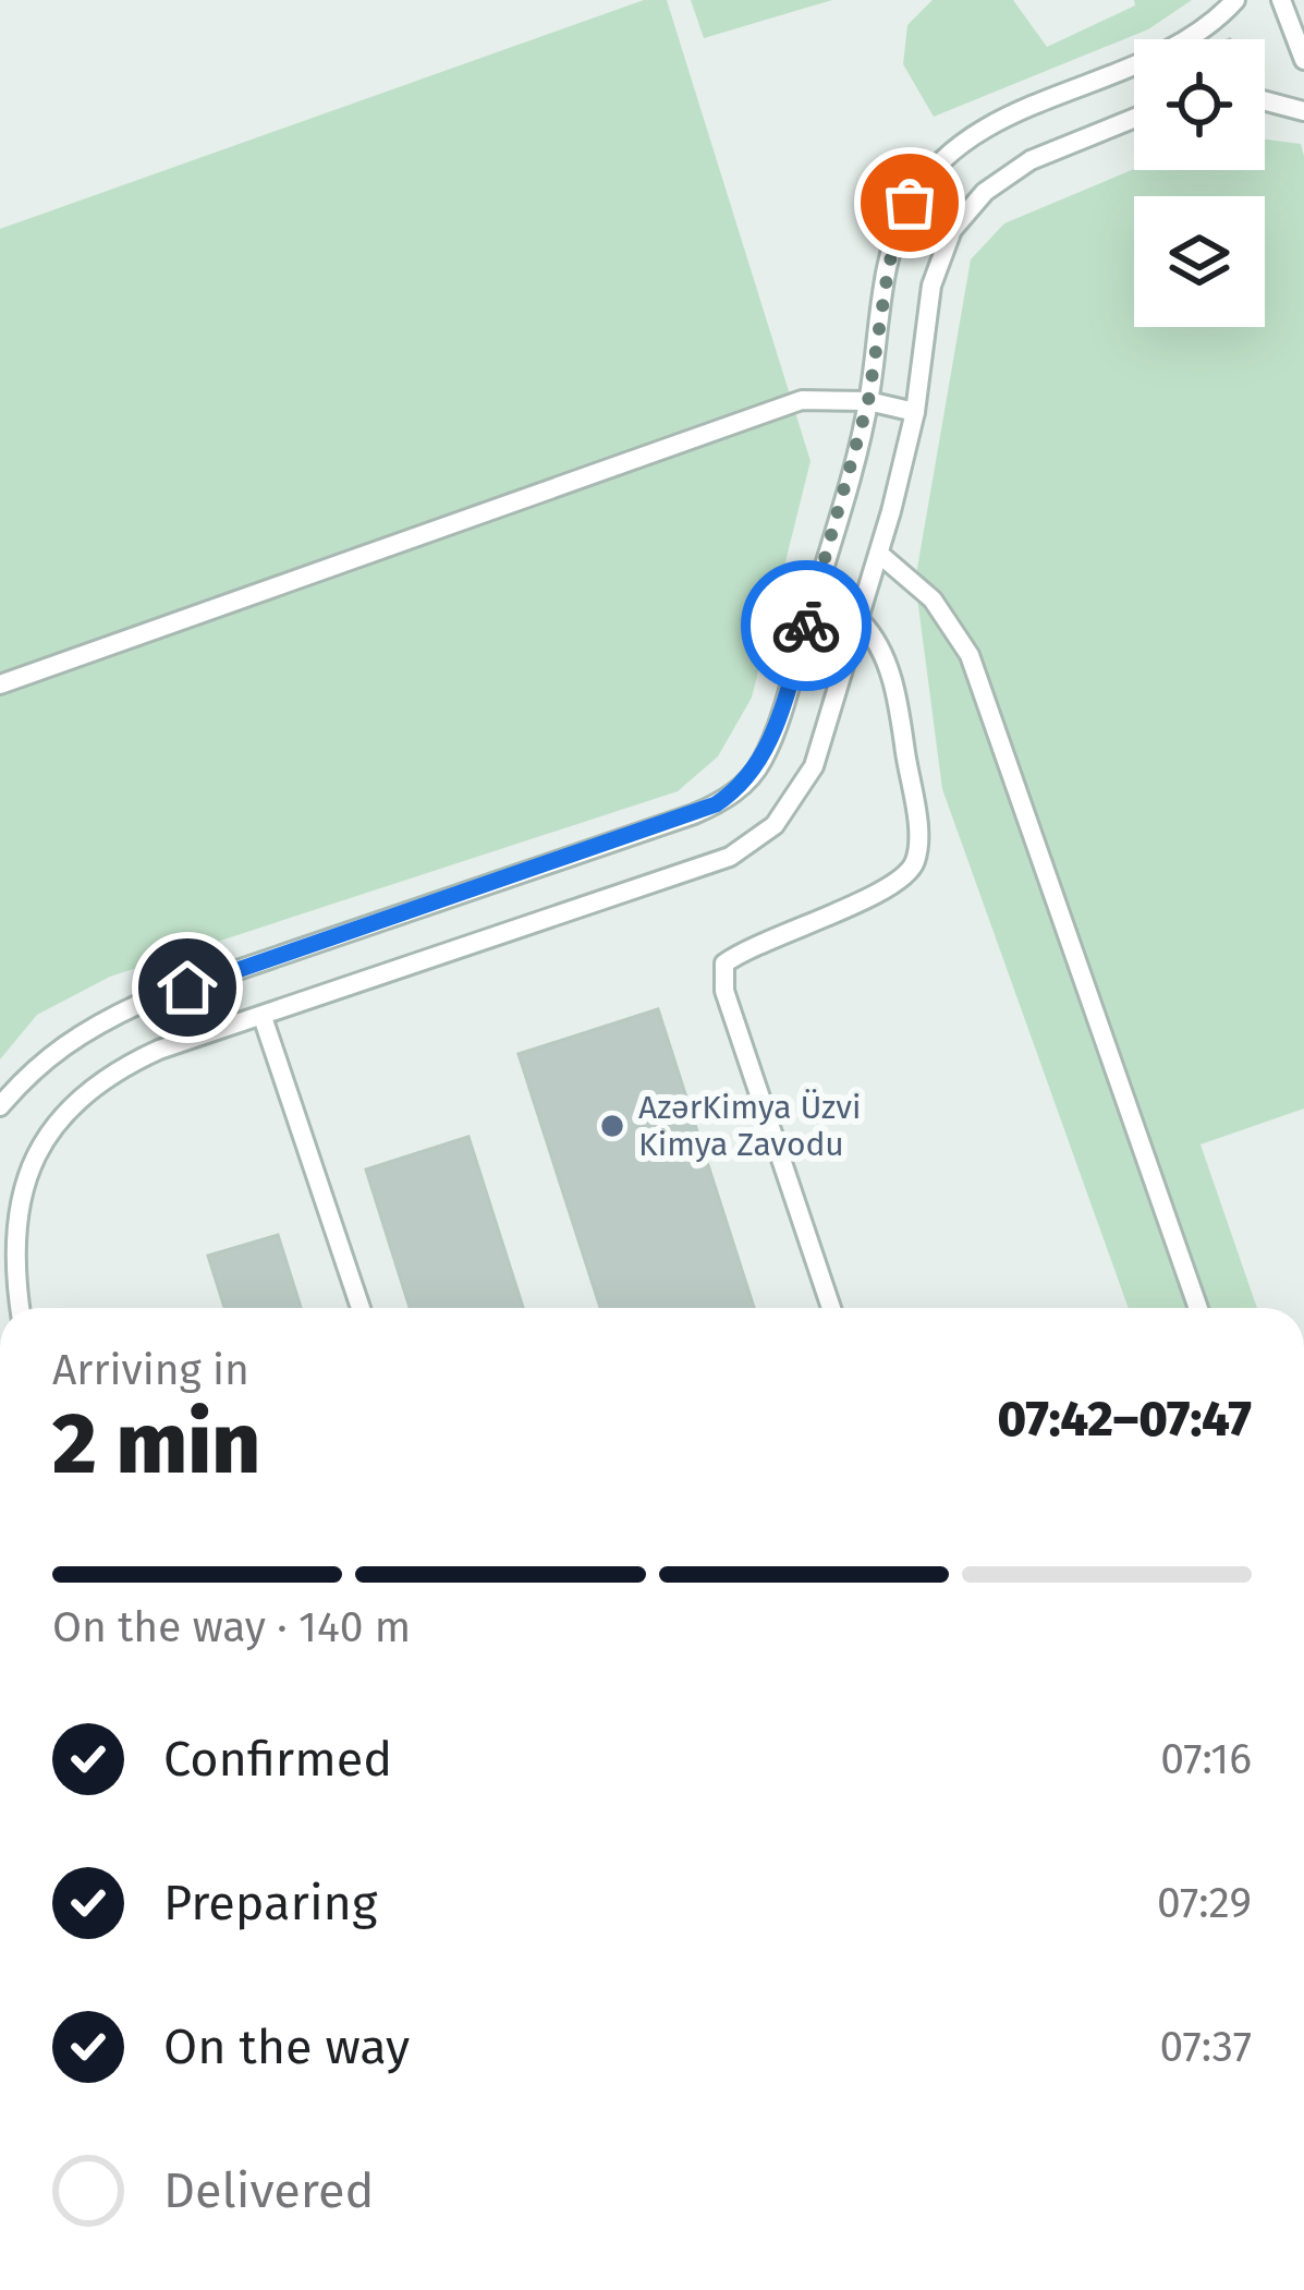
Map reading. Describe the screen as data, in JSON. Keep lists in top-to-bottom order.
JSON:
{
  "places": ["AzərKimya Üzvi Kimya Zavodu"],
  "page": {
    "heading": ["2 min", "Arriving in", "07:42–07:47"],
    "bar": "On the way · 140 m",
    "list": [
      ["Confirmed", "07:16"],
      ["Preparing", "07:29"],
      ["On the way", "07:37"],
      "Delivered"
    ]
  }
}
